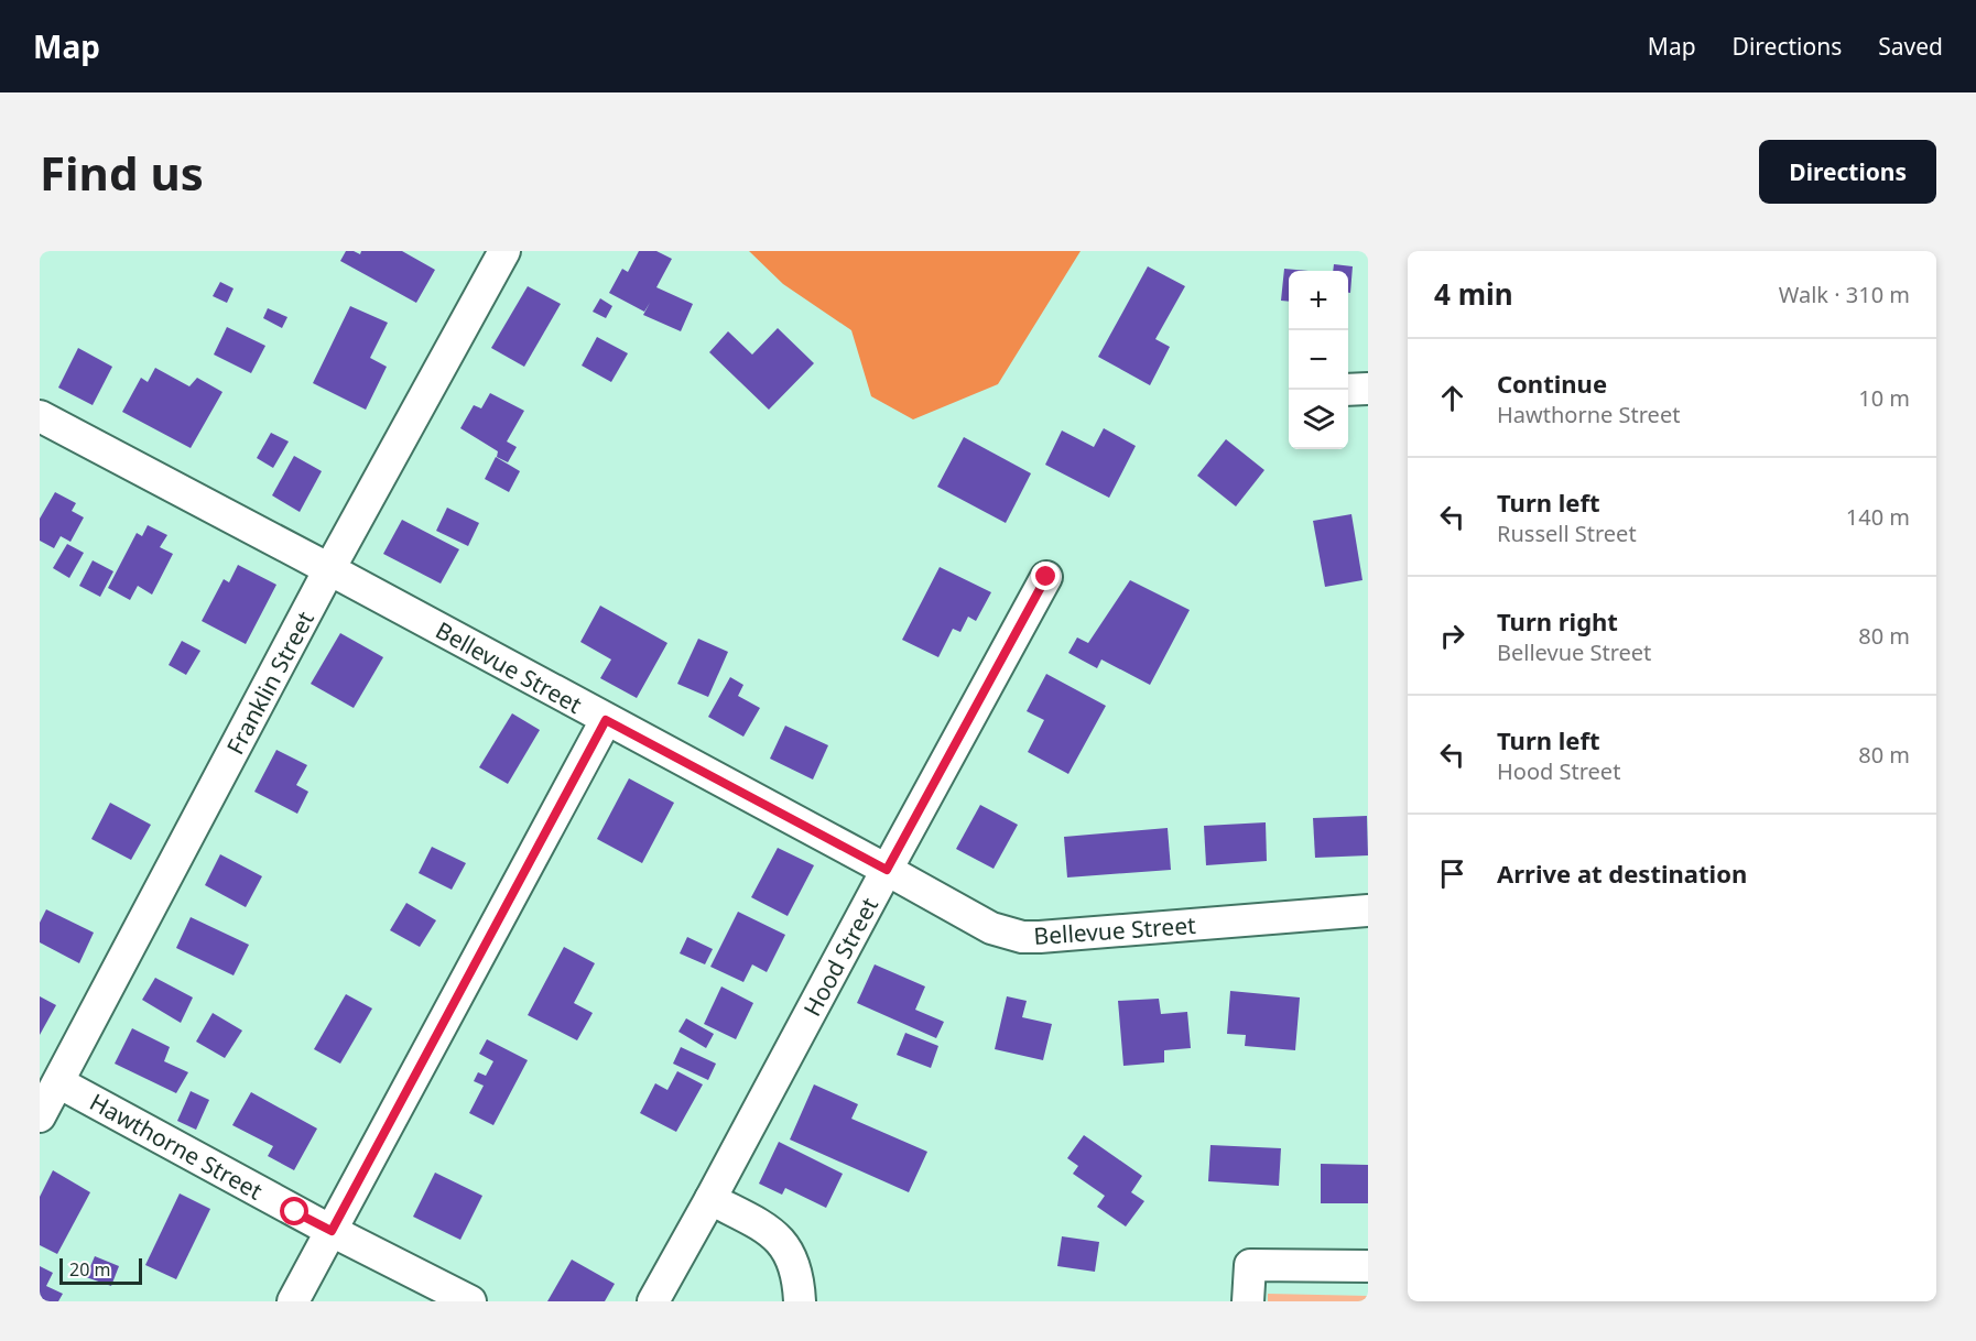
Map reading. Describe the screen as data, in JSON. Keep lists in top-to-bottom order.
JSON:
{
  "streets": {
    "street": [
      "Bellevue Street",
      "Franklin Street",
      "Hood Street",
      "Hawthorne Street"
    ]
  },
  "crossings": [
    ["Bellevue Street", "Franklin Street"],
    ["Bellevue Street", "Hood Street"],
    ["Franklin Street", "Hawthorne Street"]
  ],
  "scale_bar": "20 m",
  "page": {
    "header": "Map",
    "nav": ["Map", "Directions", "Saved"],
    "buttons": "Directions",
    "title": "Find us",
    "heading": ["4 min", "Walk · 310 m"],
    "map_buttons": ["+", "−"],
    "list": [
      ["Continue", "Hawthorne Street", "10 m"],
      ["Turn left", "Russell Street", "140 m"],
      ["Turn right", "Bellevue Street", "80 m"],
      ["Turn left", "Hood Street", "80 m"],
      "Arrive at destination"
    ],
    "scale": "20 m"
  }
}
